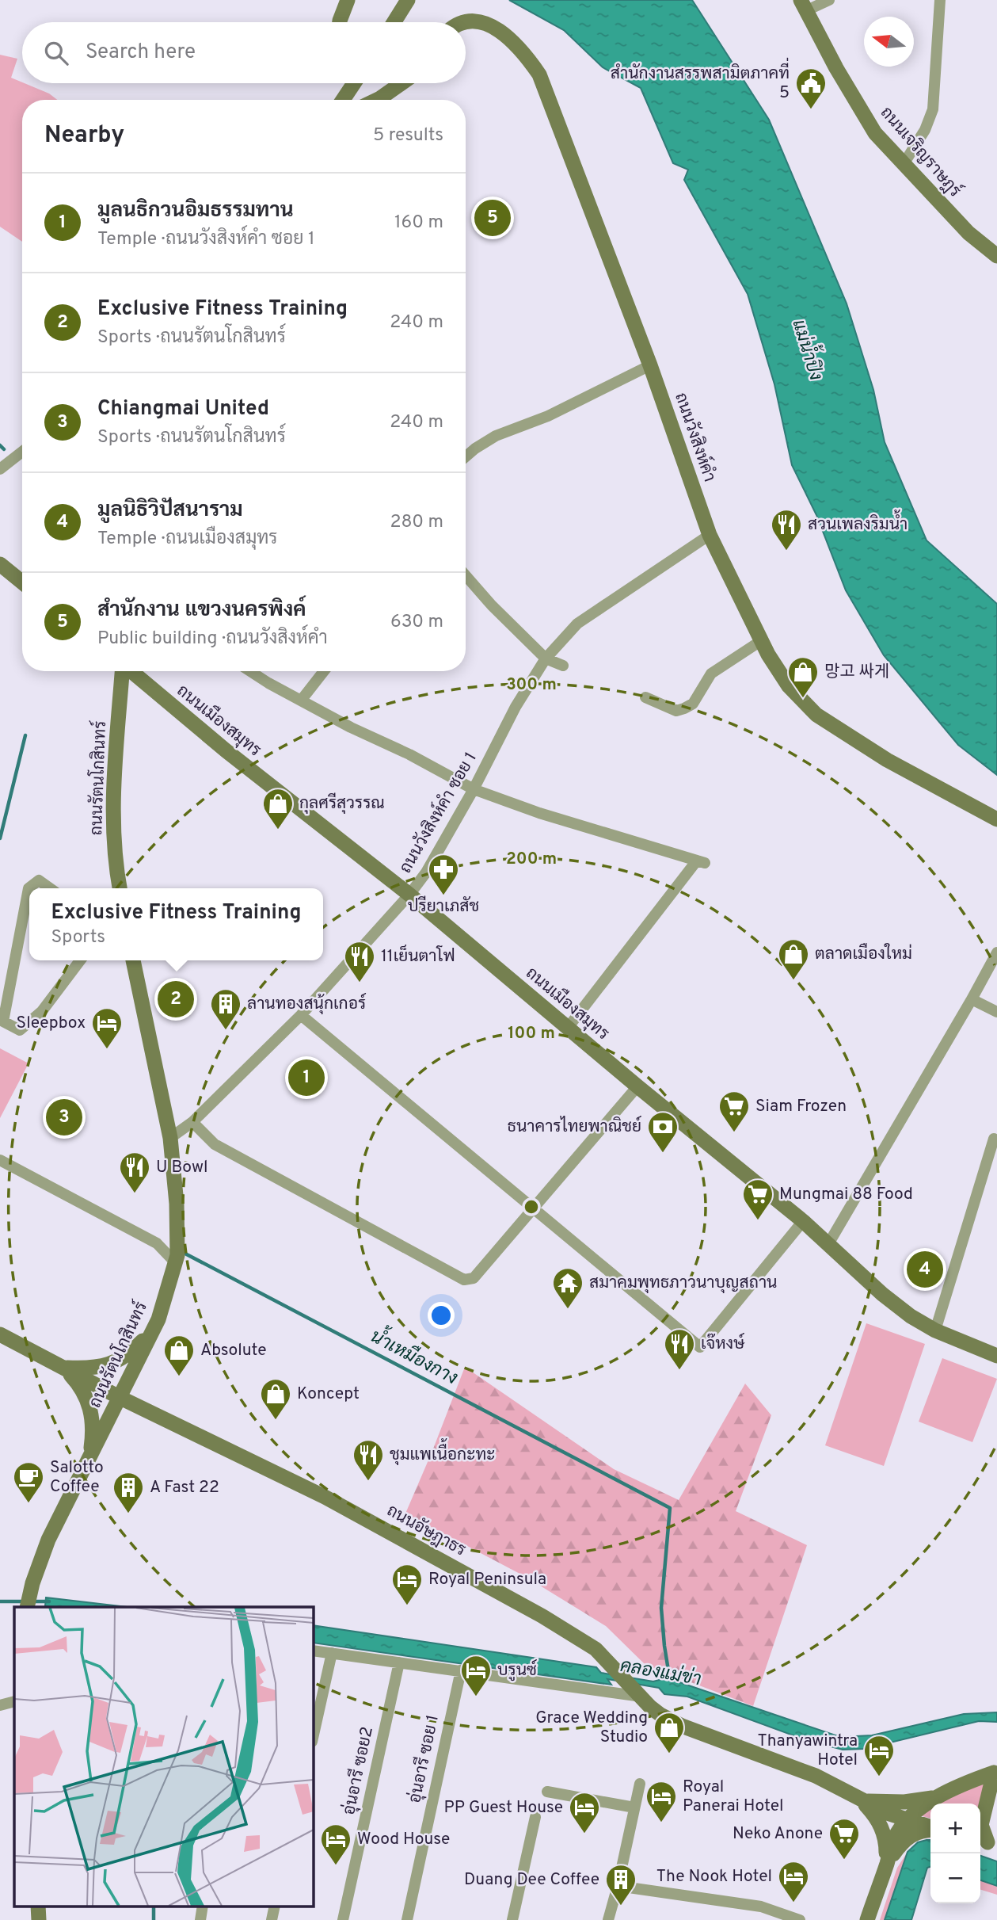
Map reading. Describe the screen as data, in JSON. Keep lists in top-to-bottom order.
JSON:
{
  "streets": {
    "street": [
      "ถนนเจริญราษฎร์",
      "ถนนวังสิงห์คำ",
      "ถนนเมืองสมุทร",
      "ถนนรัตนโกสินทร์",
      "ถนนวังสิงห์คำ ซอย 1",
      "ถนนอัษฎาธร",
      "อุ่นอารี ซอย 1",
      "อุ่นอารี ซอย2"
    ]
  },
  "crossings": [
    ["ถนนวังสิงห์คำ", "ถนนวังสิงห์คำ ซอย 1"],
    ["ถนนเมืองสมุทร", "ถนนวังสิงห์คำ ซอย 1"],
    ["ถนนรัตนโกสินทร์", "ถนนวังสิงห์คำ ซอย 1"],
    ["ถนนรัตนโกสินทร์", "ถนนอัษฎาธร"]
  ],
  "water": ["แม่น้ำปิง", "น้ำเหมืองกาง", "คลองแม่ข่า"],
  "places": {
    "public building": ["สำนักงานสรรพสามิตภาคที่ 5"],
    "restaurant": [
      "สวนเพลงริมน้ำ",
      "11เย็นตาโฟ",
      "U Bowl",
      "เจ๊หงษ์",
      "ชุมแพเนื้อกะทะ"
    ],
    "shop": [
      "망고 싸게",
      "กุลศรีสุวรรณ",
      "ตลาดเมืองใหม่",
      "Absolute",
      "Koncept",
      "Grace Wedding Studio"
    ],
    "pharmacy": ["ปรียาเภสัช"],
    "building": ["ลานทองสนุ้กเกอร์", "A Fast 22", "Duang Dee Coffee"],
    "hotel": [
      "Sleepbox",
      "Royal Peninsula",
      "บรูนซ์",
      "Thanyawintra Hotel",
      "Royal Panerai Hotel",
      "PP Guest House",
      "Wood House",
      "The Nook Hotel"
    ],
    "supermarket": ["Siam Frozen", "Mungmai 88 Food", "Neko Anone"],
    "bank": ["ธนาคารไทยพาณิชย์"],
    "temple": ["สมาคมพุทธภาวนาบุญสถาน"],
    "cafe": ["Salotto Coffee"]
  },
  "north": "left",
  "page": {
    "search": "Search here",
    "heading": ["Nearby", "5 results"],
    "list": [
      {
        "mark": "1",
        "name": "มูลนธิกวนอิมธรรมทาน",
        "note": "Temple · ถนนวังสิงห์คำ ซอย 1",
        "value": "160 m"
      },
      {
        "mark": "2",
        "name": "Exclusive Fitness Training",
        "note": "Sports · ถนนรัตนโกสินทร์",
        "value": "240 m"
      },
      {
        "mark": "3",
        "name": "Chiangmai United",
        "note": "Sports · ถนนรัตนโกสินทร์",
        "value": "240 m"
      },
      {
        "mark": "4",
        "name": "มูลนิธิวิปัสนาราม",
        "note": "Temple · ถนนเมืองสมุทร",
        "value": "280 m"
      },
      {
        "mark": "5",
        "name": "สำนักงาน แขวงนครพิงค์",
        "note": "Public building · ถนนวังสิงห์คำ",
        "value": "630 m"
      }
    ],
    "pins": [
      "5",
      "2",
      "1",
      "3",
      "4"
    ],
    "popup": ["Exclusive Fitness Training", "Sports"],
    "map_buttons": ["+", "−"]
  },
  "rings": ["300 m", "200 m", "100 m"]
}
